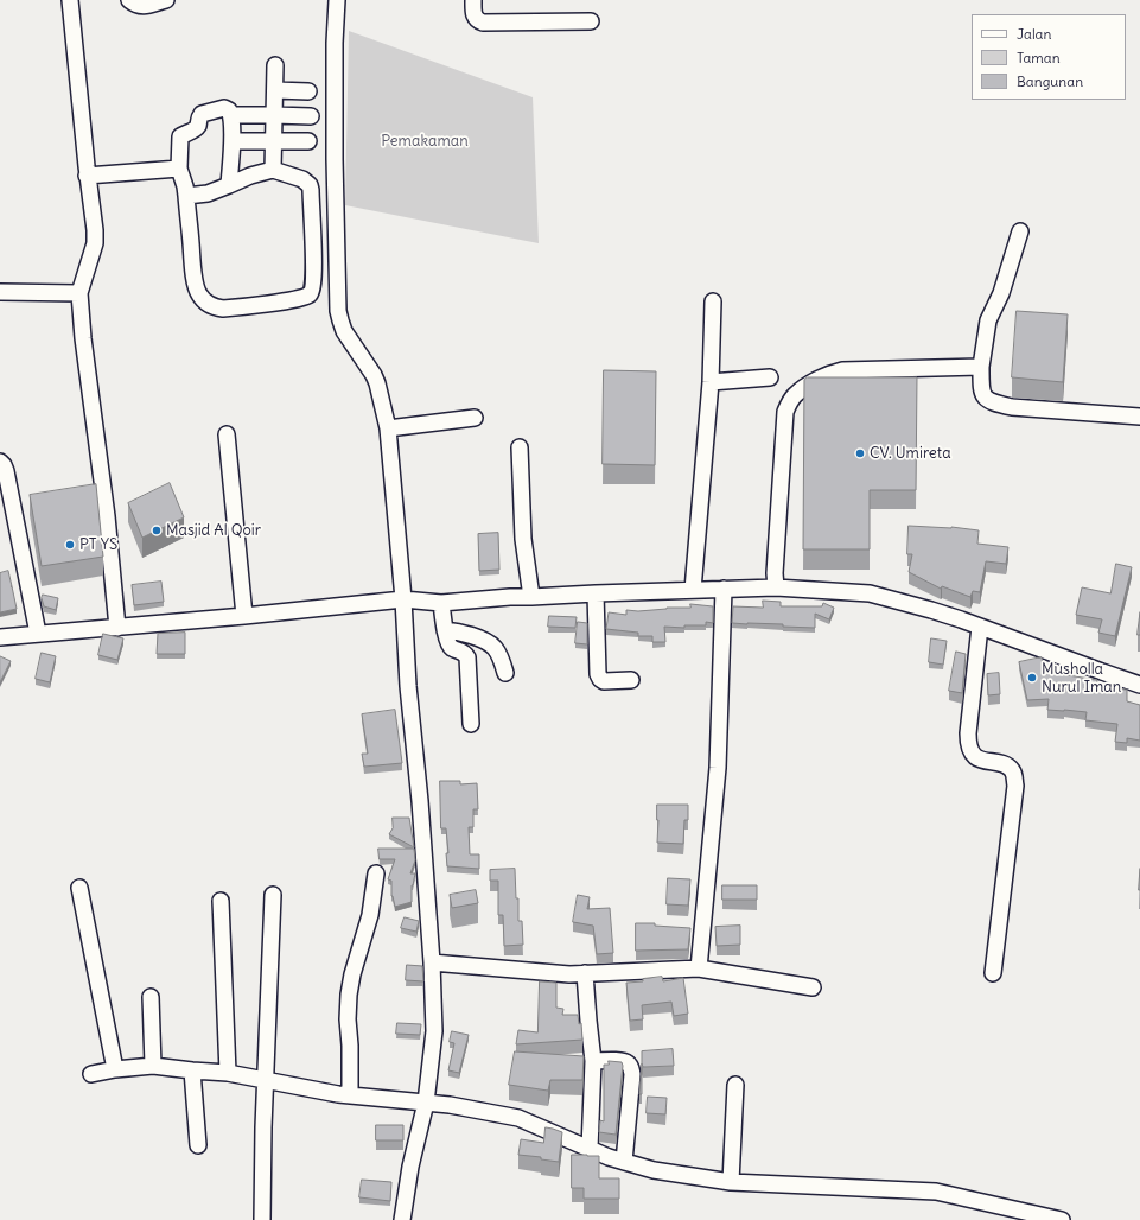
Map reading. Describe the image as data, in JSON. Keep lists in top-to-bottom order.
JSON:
{
  "parks": ["Pemakaman"],
  "places": [
    "CV. Umireta",
    "Masjid Al Qoir",
    "PT YS",
    "Musholla Nurul Iman"
  ],
  "legend": ["Jalan", "Taman", "Bangunan"]
}
